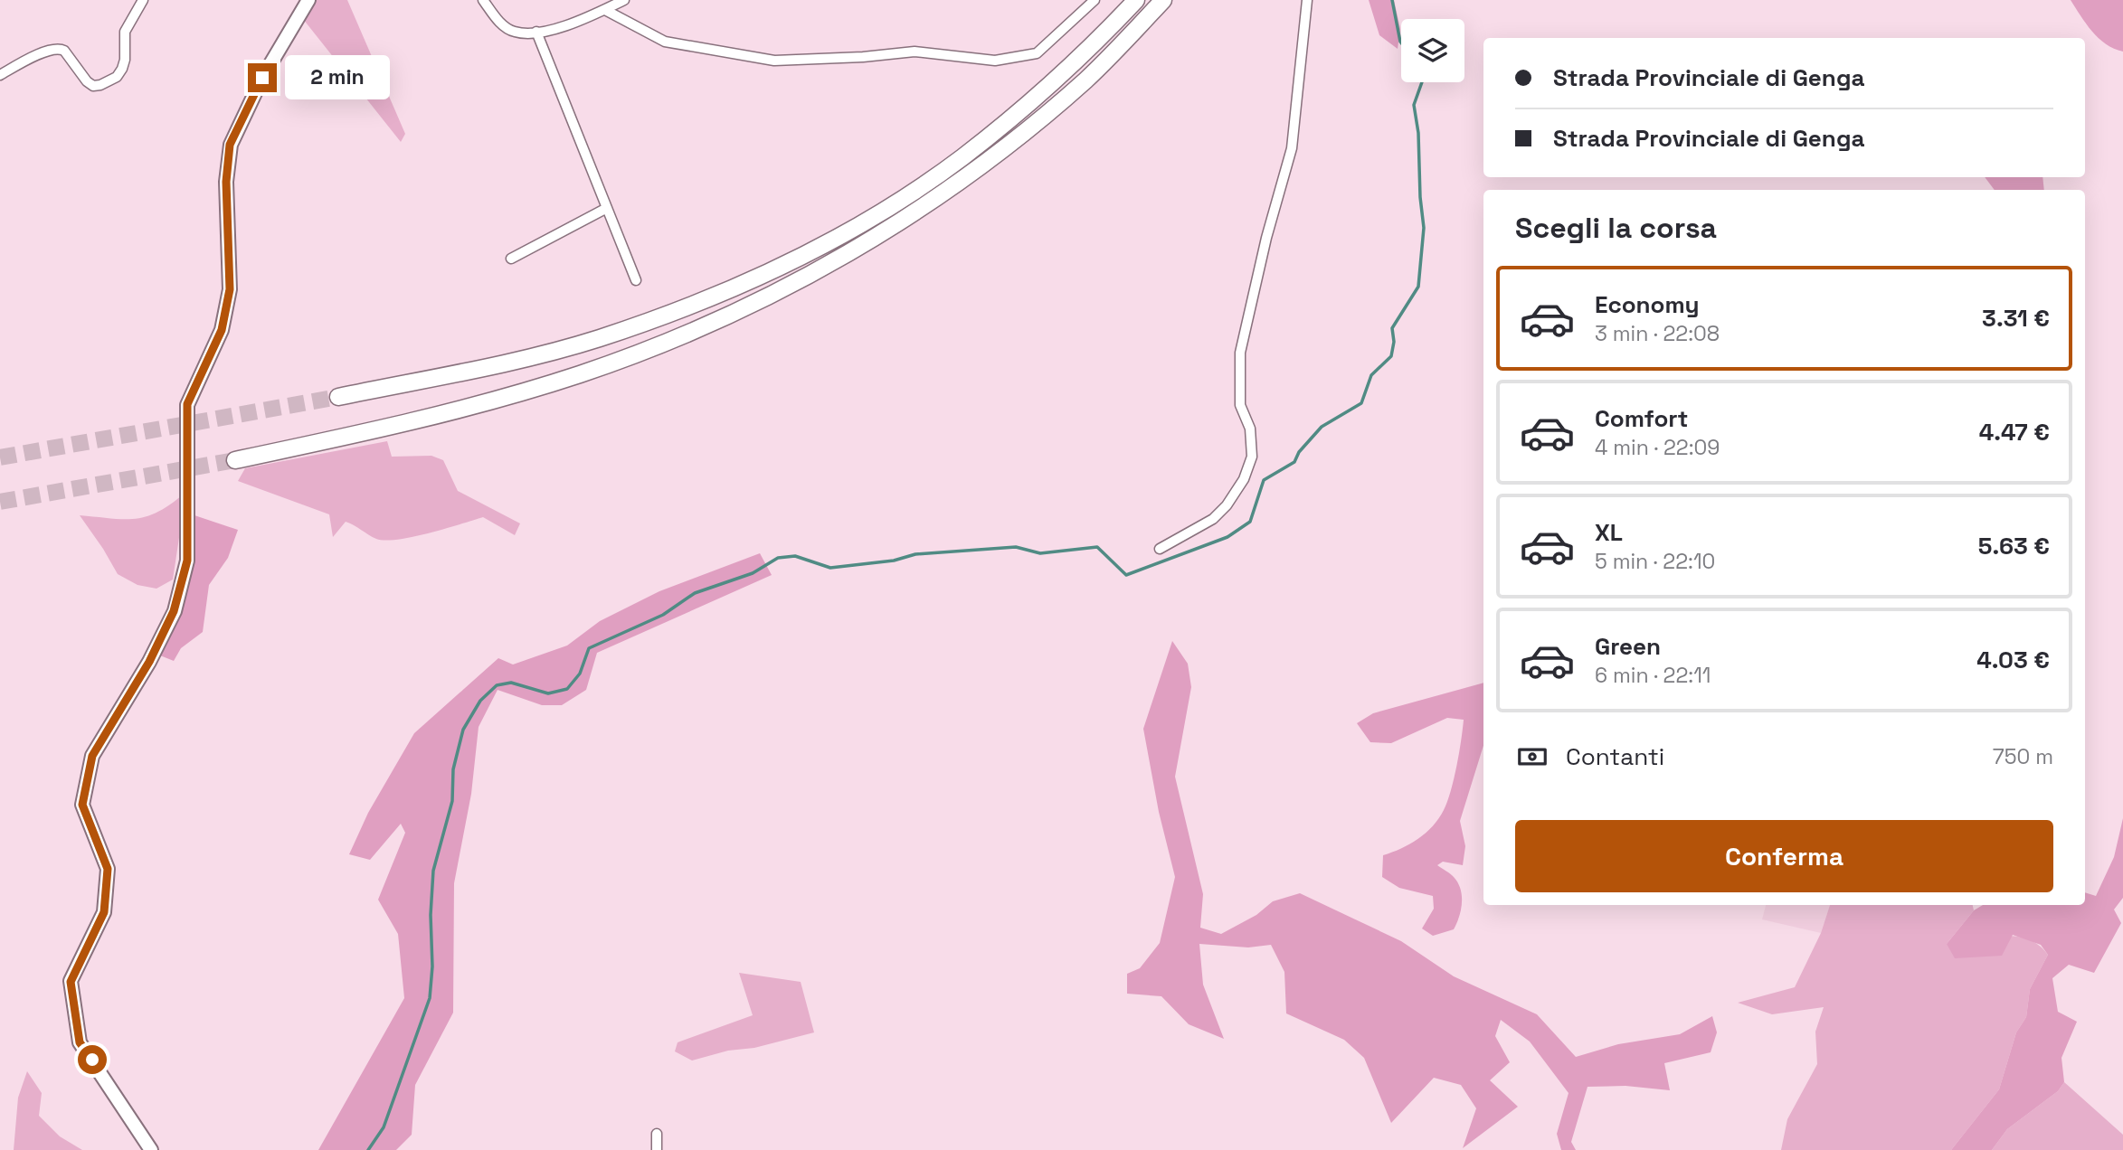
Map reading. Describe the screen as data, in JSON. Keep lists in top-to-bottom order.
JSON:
{
  "page": {
    "banner": ["Strada Provinciale di Genga", "Strada Provinciale di Genga"],
    "bubble": "2 min",
    "heading": "Scegli la corsa",
    "list": [
      {
        "name": "Economy",
        "note": "3 min · 22:08",
        "value": "3.31 €"
      },
      {
        "name": "Comfort",
        "note": "4 min · 22:09",
        "value": "4.47 €"
      },
      {
        "name": "XL",
        "note": "5 min · 22:10",
        "value": "5.63 €"
      },
      {
        "name": "Green",
        "note": "6 min · 22:11",
        "value": "4.03 €"
      }
    ],
    "pay": ["Contanti", "750 m"],
    "buttons": "Conferma"
  }
}
